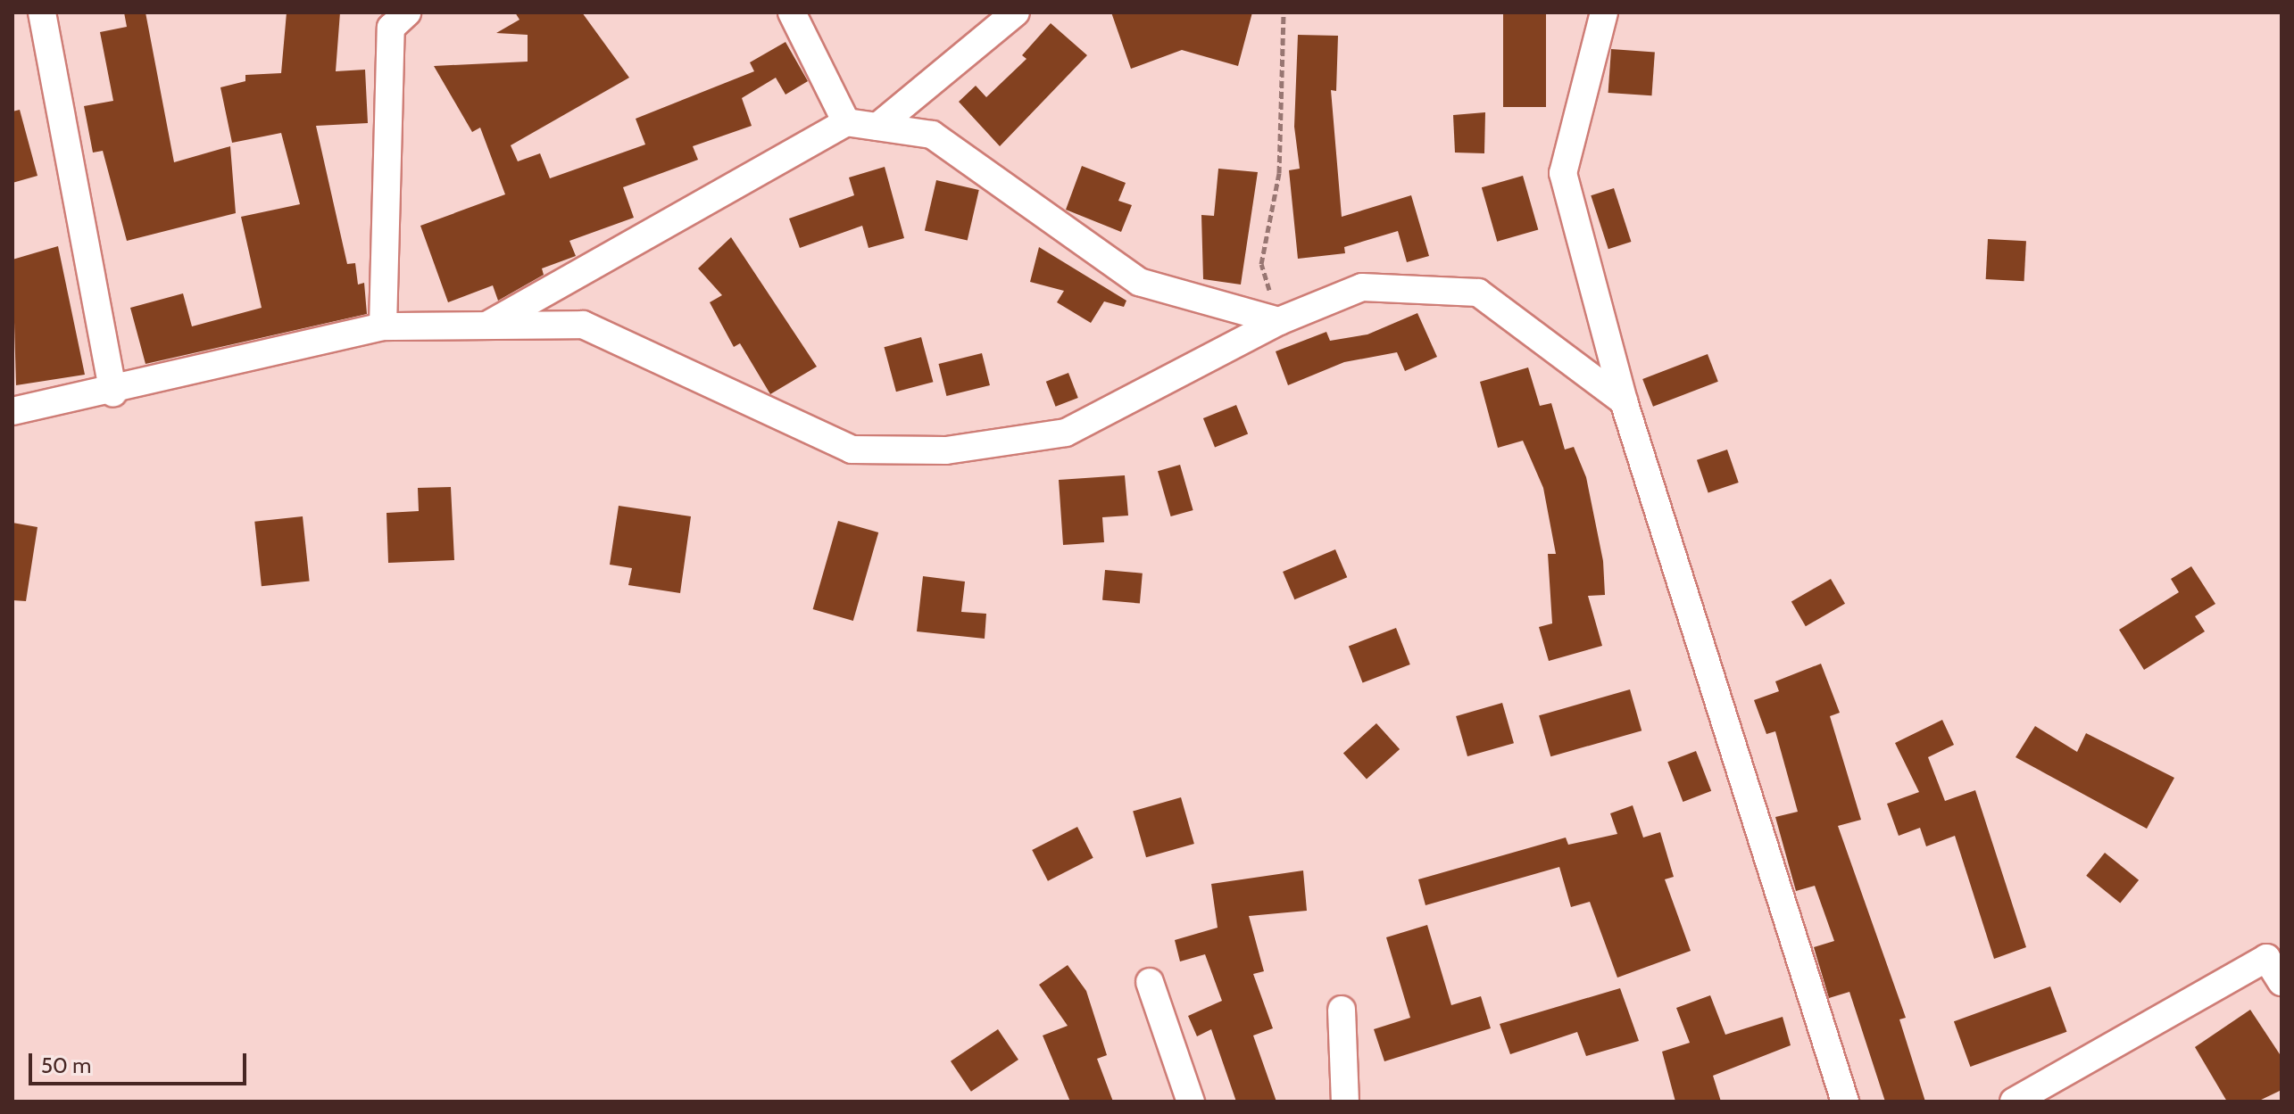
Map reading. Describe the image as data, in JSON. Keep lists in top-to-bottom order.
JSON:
{
  "scale_bar": "50 m"
}
